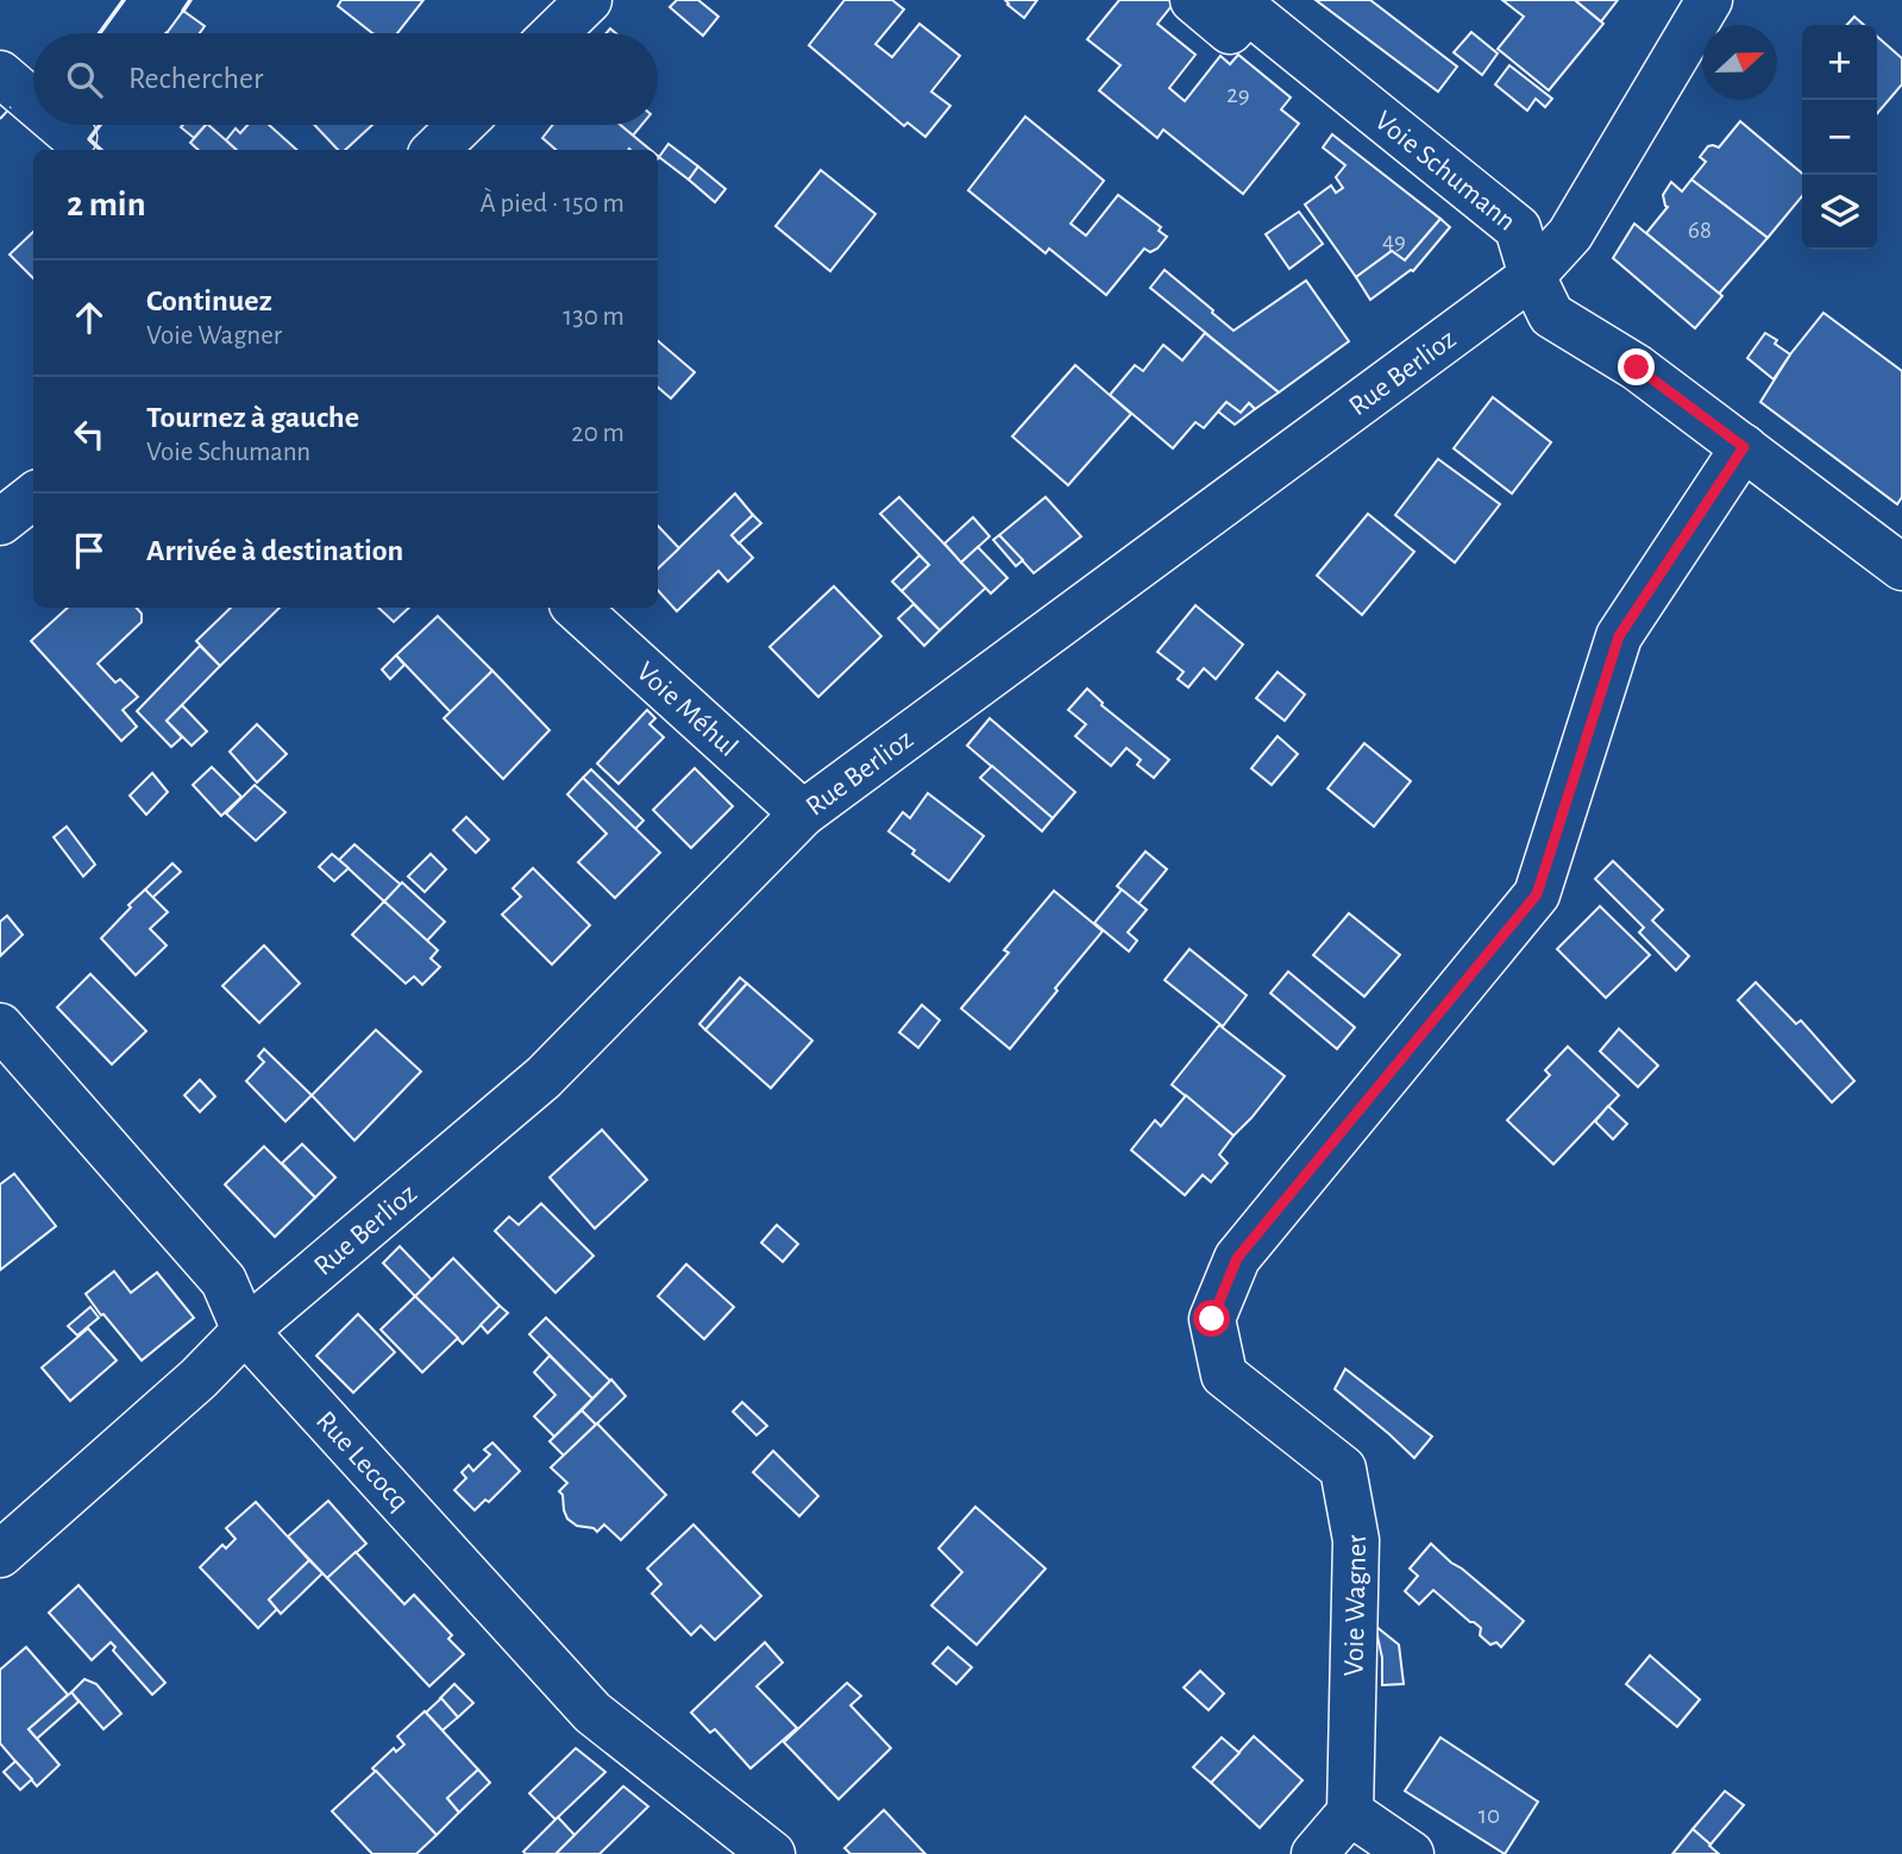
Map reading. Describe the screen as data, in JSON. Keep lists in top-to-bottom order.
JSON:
{
  "streets": {
    "street": [
      "Voie Schumann",
      "Rue Berlioz",
      "Voie Méhul",
      "Rue Lecocq",
      "Voie Wagner"
    ]
  },
  "crossings": [
    ["Voie Schumann", "Rue Berlioz"],
    ["Voie Schumann", "Voie Wagner"],
    ["Rue Berlioz", "Voie Méhul"],
    ["Rue Berlioz", "Rue Lecocq"]
  ],
  "house_numbers": [
    "29",
    "68",
    "49",
    "10"
  ],
  "north": "right",
  "page": {
    "map_buttons": ["+", "−"],
    "search": "Rechercher",
    "heading": ["2 min", "À pied · 150 m"],
    "list": [
      ["Continuez", "Voie Wagner", "130 m"],
      ["Tournez à gauche", "Voie Schumann", "20 m"],
      "Arrivée à destination"
    ]
  }
}
